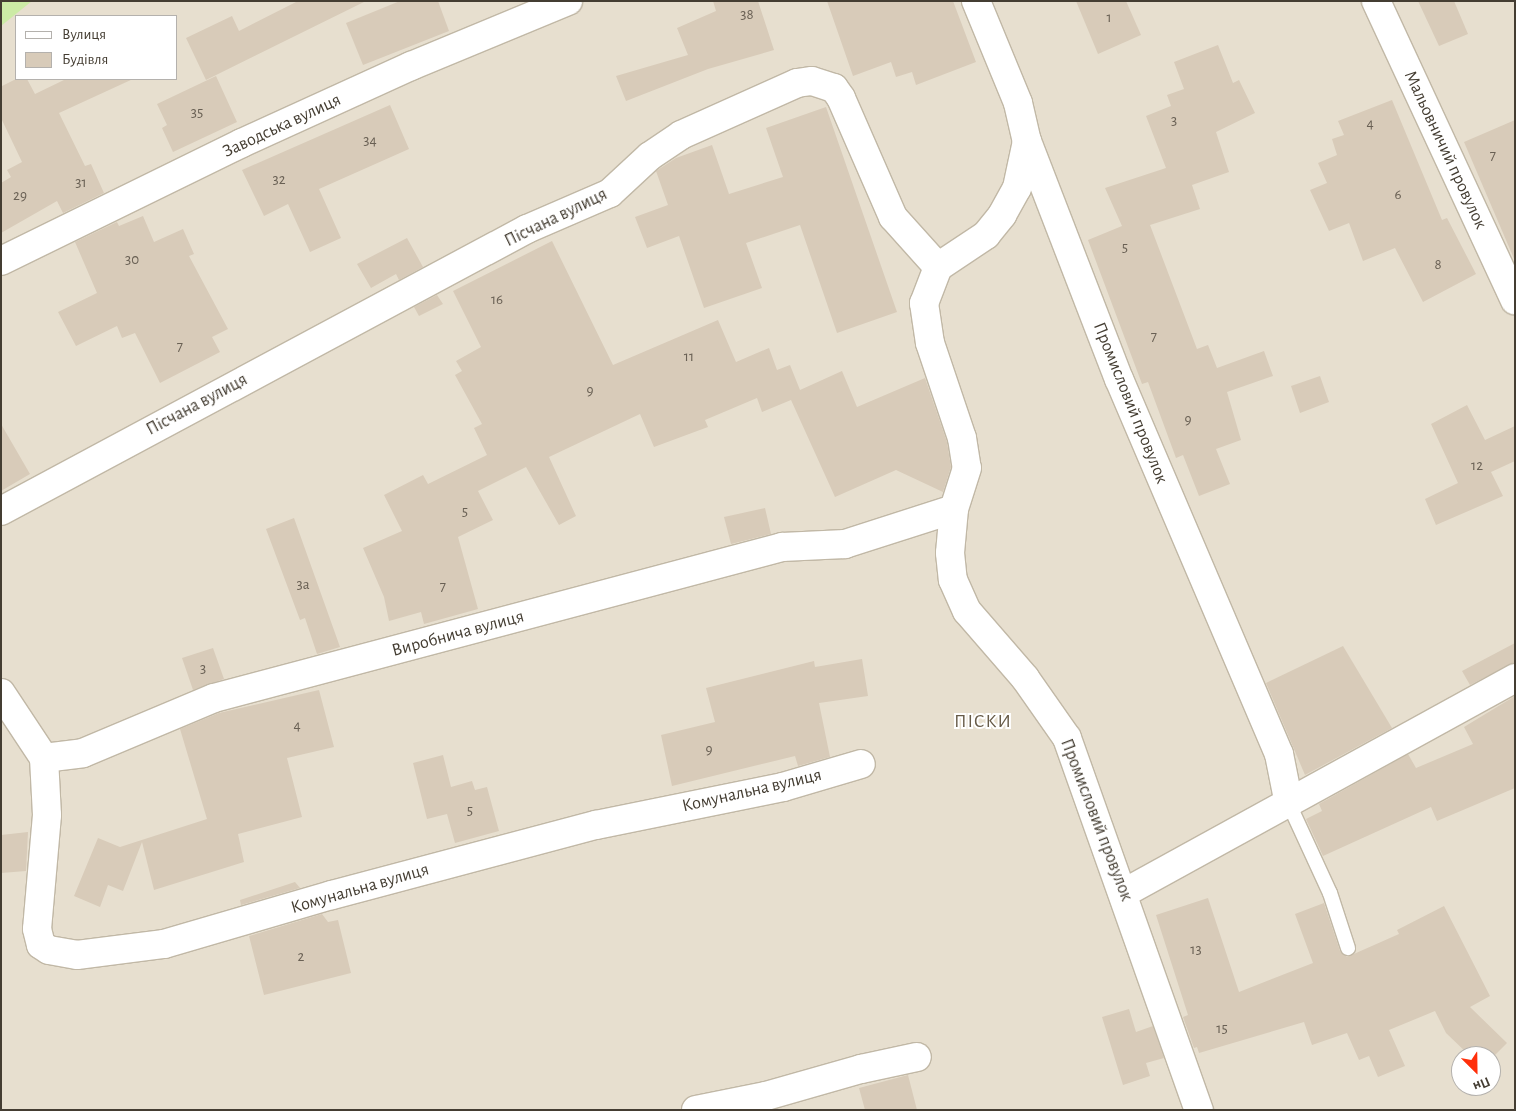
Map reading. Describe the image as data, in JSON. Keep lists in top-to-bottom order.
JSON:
{
  "streets": {
    "street": [
      "Заводська вулиця",
      "Мальовничий провулок",
      "Пісчана вулиця",
      "Промисловий провулок",
      "Виробнича вулиця",
      "Комунальна вулиця"
    ]
  },
  "crossings": [
    ["Пісчана вулиця", "Промисловий провулок"],
    ["Промисловий провулок", "Виробнича вулиця"],
    ["Виробнича вулиця", "Комунальна вулиця"]
  ],
  "districts": ["ПІСКИ"],
  "house_numbers": [
    "38",
    "1",
    "35",
    "3",
    "4",
    "34",
    "7",
    "32",
    "31",
    "6",
    "29",
    "5",
    "30",
    "8",
    "16",
    "7",
    "7",
    "11",
    "9",
    "9",
    "12",
    "5",
    "3а",
    "7",
    "3",
    "4",
    "9",
    "5",
    "13",
    "2",
    "15"
  ],
  "legend": ["Вулиця", "Будівля"],
  "north": "bottom right"
}
